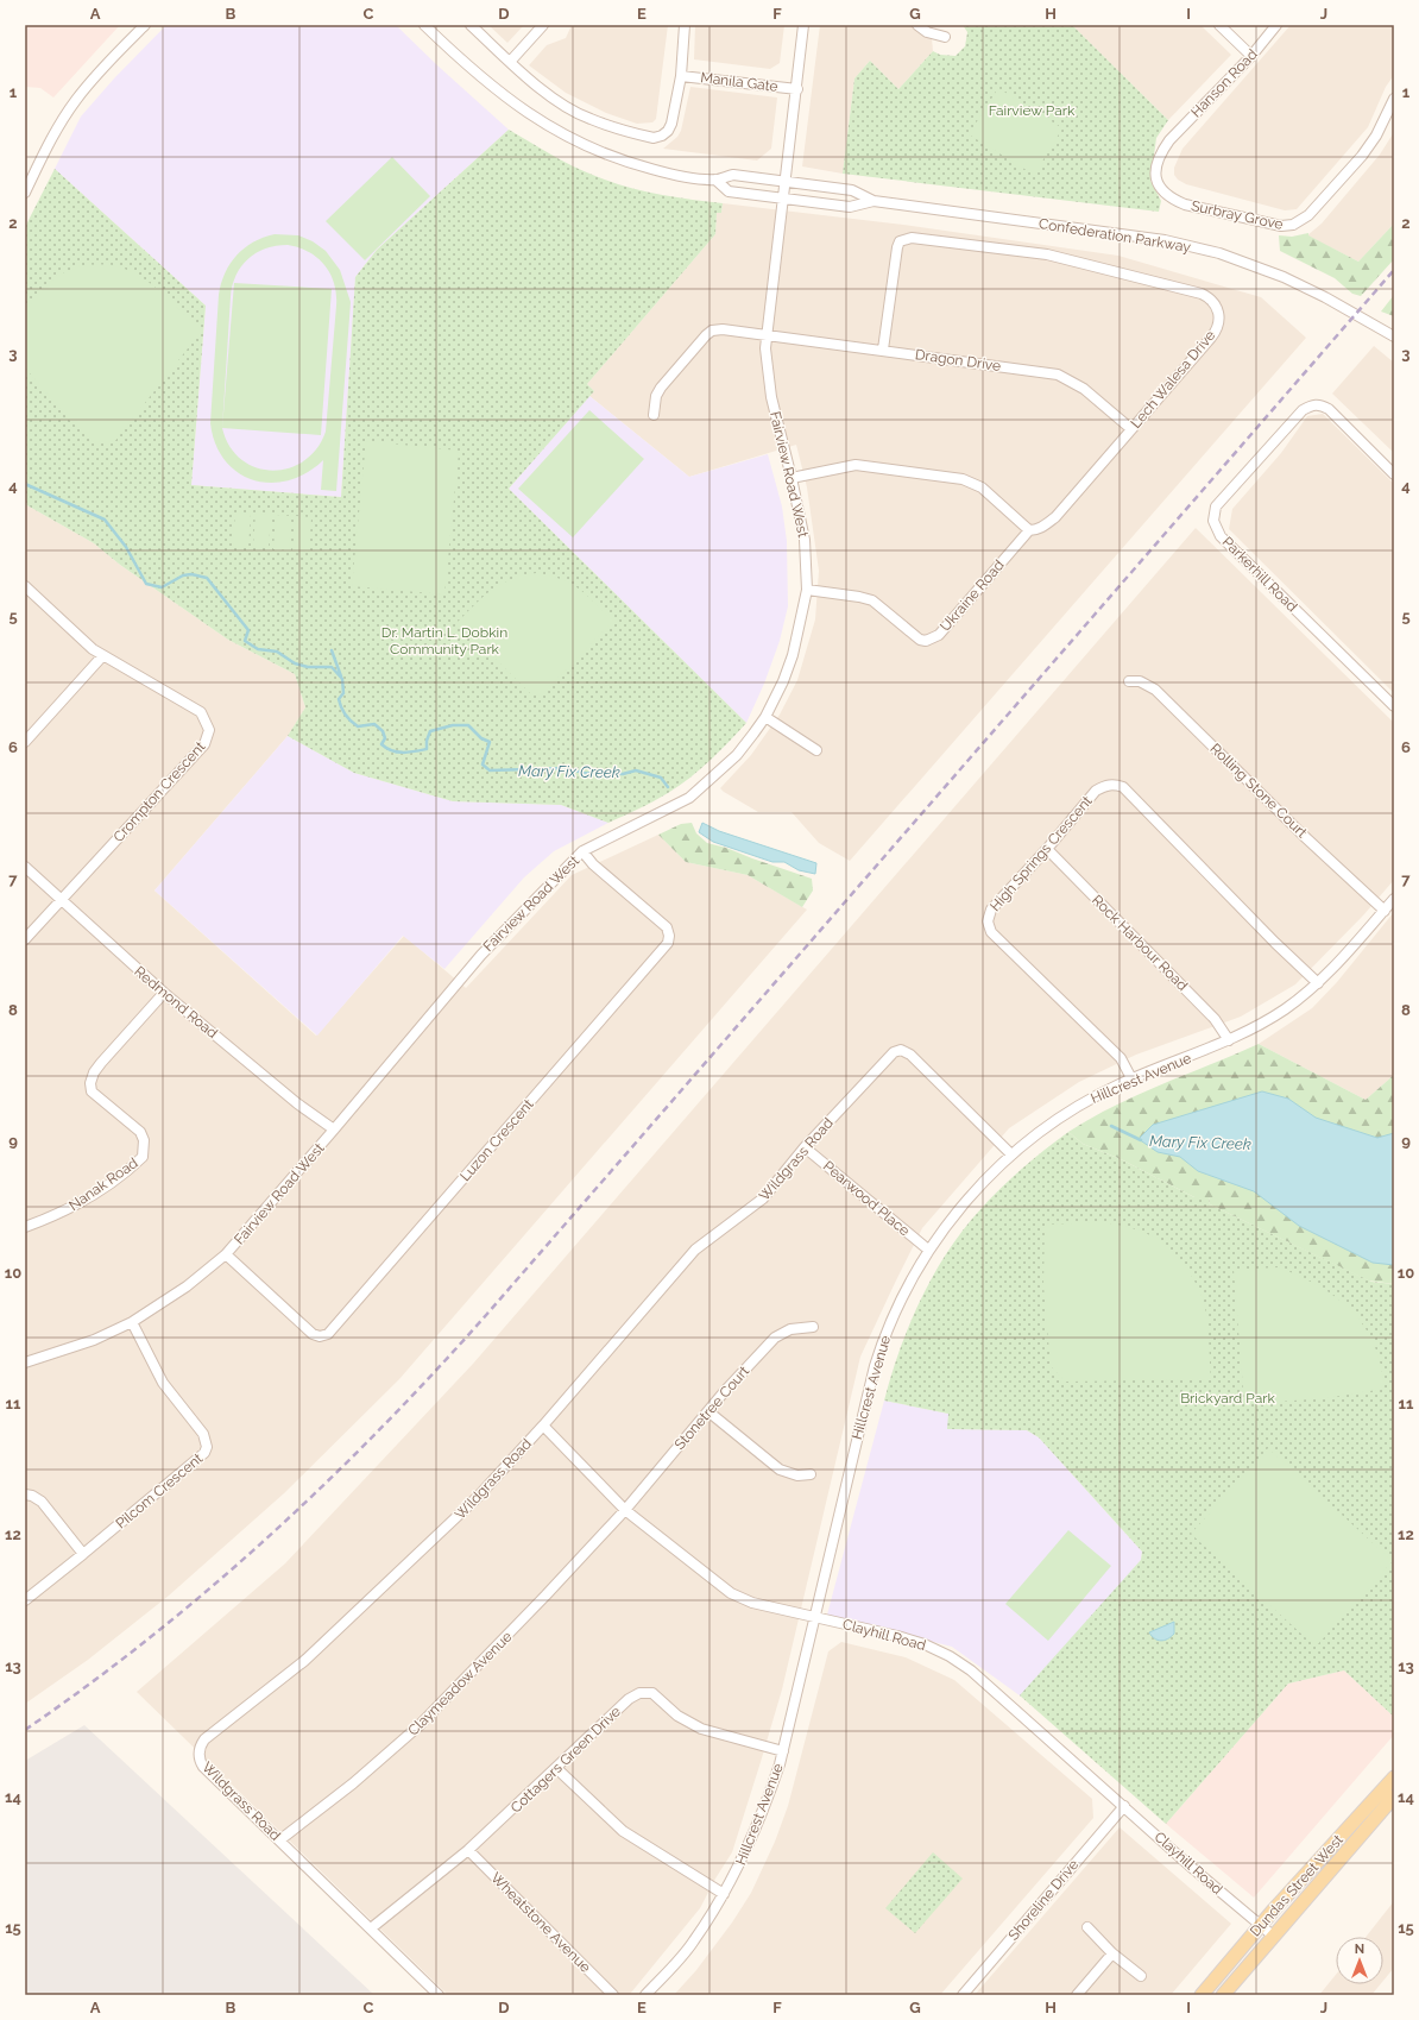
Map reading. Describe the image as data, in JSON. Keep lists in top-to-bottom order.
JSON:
{
  "streets": {
    "main road": ["Dundas Street West"],
    "street": [
      "Manila Gate",
      "Hanson Road",
      "Surbray Grove",
      "Confederation Parkway",
      "Dragon Drive",
      "Lech Walesa Drive",
      "Fairview Road West",
      "Parkerhill Road",
      "Ukraine Road",
      "Rolling Stone Court",
      "Crompton Crescent",
      "High Springs Crescent",
      "Rock Harbour Road",
      "Redmond Road",
      "Hillcrest Avenue",
      "Luzon Crescent",
      "Wildgrass Road",
      "Nanak Road",
      "Pearwood Place",
      "Stonetree Court",
      "Pilcom Crescent",
      "Clayhill Road",
      "Claymeadow Avenue",
      "Cottagers Green Drive",
      "Shoreline Drive",
      "Wheatstone Avenue"
    ]
  },
  "crossings": [
    ["Manila Gate", "Fairview Road West"],
    ["Hanson Road", "Surbray Grove"],
    ["Confederation Parkway", "Fairview Road West"],
    ["Dragon Drive", "Lech Walesa Drive"],
    ["Dragon Drive", "Fairview Road West"],
    ["Lech Walesa Drive", "Ukraine Road"],
    ["Fairview Road West", "Ukraine Road"],
    ["Fairview Road West", "Redmond Road"],
    ["Fairview Road West", "Luzon Crescent"],
    ["Fairview Road West", "Pilcom Crescent"],
    ["Rolling Stone Court", "Hillcrest Avenue"],
    ["Crompton Crescent", "Redmond Road"],
    ["High Springs Crescent", "Rock Harbour Road"],
    ["High Springs Crescent", "Hillcrest Avenue"],
    ["Rock Harbour Road", "Hillcrest Avenue"],
    ["Redmond Road", "Nanak Road"],
    ["Hillcrest Avenue", "Wildgrass Road"],
    ["Hillcrest Avenue", "Pearwood Place"],
    ["Hillcrest Avenue", "Clayhill Road"],
    ["Hillcrest Avenue", "Cottagers Green Drive"],
    ["Wildgrass Road", "Pearwood Place"],
    ["Wildgrass Road", "Clayhill Road"],
    ["Wildgrass Road", "Claymeadow Avenue"],
    ["Wildgrass Road", "Cottagers Green Drive"],
    ["Stonetree Court", "Clayhill Road"],
    ["Stonetree Court", "Claymeadow Avenue"],
    ["Clayhill Road", "Claymeadow Avenue"],
    ["Clayhill Road", "Dundas Street West"],
    ["Clayhill Road", "Shoreline Drive"],
    ["Cottagers Green Drive", "Wheatstone Avenue"]
  ],
  "water": ["Mary Fix Creek"],
  "parks": ["Fairview Park", "Dr. Martin L. Dobkin Community Park", "Brickyard Park"],
  "north": "top",
  "grid": {
    "columns": [
      "A",
      "B",
      "C",
      "D",
      "E",
      "F",
      "G",
      "H",
      "I",
      "J"
    ],
    "rows": [
      "1",
      "2",
      "3",
      "4",
      "5",
      "6",
      "7",
      "8",
      "9",
      "10",
      "11",
      "12",
      "13",
      "14",
      "15"
    ]
  }
}
